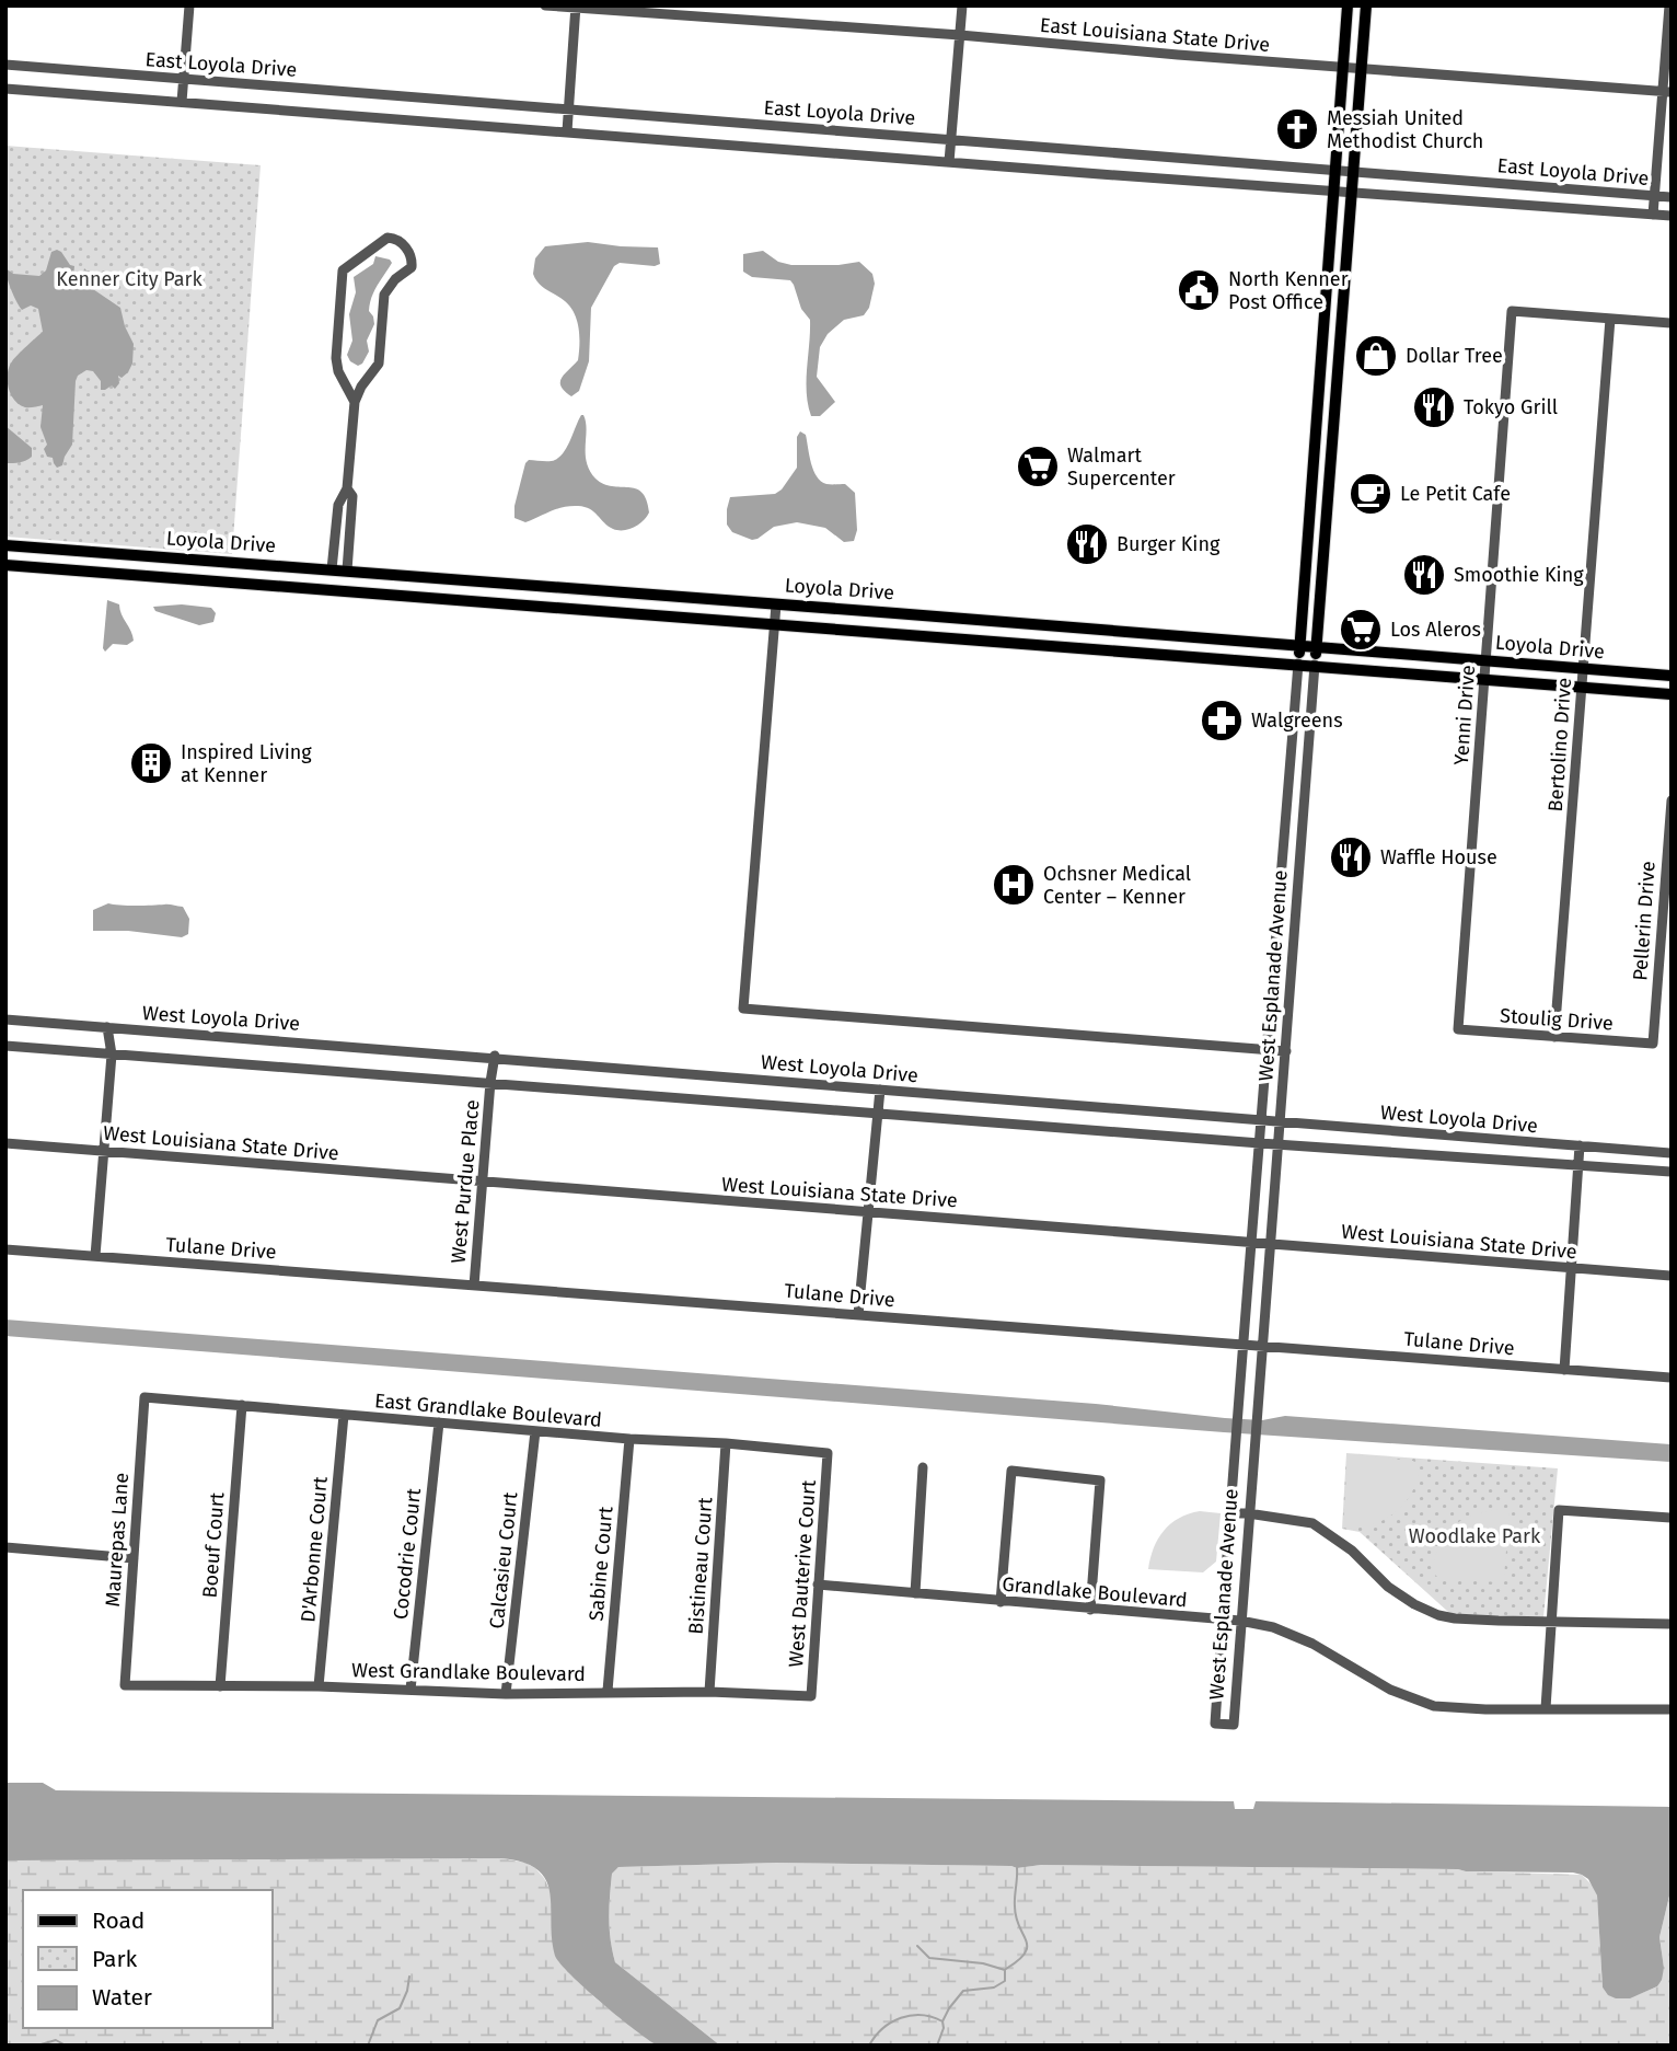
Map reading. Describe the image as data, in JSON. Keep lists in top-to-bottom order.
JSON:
{
  "streets": {
    "main road": ["Loyola Drive", "West Esplanade Avenue"],
    "street": [
      "East Louisiana State Drive",
      "East Loyola Drive",
      "Yenni Drive",
      "Bertolino Drive",
      "Pellerin Drive",
      "West Loyola Drive",
      "Stoulig Drive",
      "West Louisiana State Drive",
      "West Purdue Place",
      "Tulane Drive",
      "East Grandlake Boulevard",
      "Maurepas Lane",
      "Boeuf Court",
      "D'Arbonne Court",
      "Cocodrie Court",
      "Calcasieu Court",
      "Sabine Court",
      "Bistineau Court",
      "West Dauterive Court",
      "Grandlake Boulevard",
      "West Grandlake Boulevard"
    ]
  },
  "crossings": [
    ["East Louisiana State Drive", "West Esplanade Avenue"],
    ["East Loyola Drive", "West Esplanade Avenue"],
    ["Loyola Drive", "Yenni Drive"],
    ["Loyola Drive", "Bertolino Drive"],
    ["Loyola Drive", "West Esplanade Avenue"],
    ["Yenni Drive", "Bertolino Drive"],
    ["Yenni Drive", "Stoulig Drive"],
    ["Bertolino Drive", "Stoulig Drive"],
    ["Pellerin Drive", "Stoulig Drive"],
    ["West Esplanade Avenue", "West Loyola Drive"],
    ["West Esplanade Avenue", "West Louisiana State Drive"],
    ["West Esplanade Avenue", "Tulane Drive"],
    ["West Esplanade Avenue", "Grandlake Boulevard"],
    ["West Loyola Drive", "West Purdue Place"],
    ["West Louisiana State Drive", "West Purdue Place"],
    ["West Purdue Place", "Tulane Drive"],
    ["East Grandlake Boulevard", "Maurepas Lane"],
    ["East Grandlake Boulevard", "Boeuf Court"],
    ["East Grandlake Boulevard", "D'Arbonne Court"],
    ["East Grandlake Boulevard", "Cocodrie Court"],
    ["East Grandlake Boulevard", "Calcasieu Court"],
    ["East Grandlake Boulevard", "Sabine Court"],
    ["East Grandlake Boulevard", "Bistineau Court"],
    ["East Grandlake Boulevard", "West Dauterive Court"],
    ["Maurepas Lane", "West Grandlake Boulevard"],
    ["Boeuf Court", "West Grandlake Boulevard"],
    ["D'Arbonne Court", "West Grandlake Boulevard"],
    ["Cocodrie Court", "West Grandlake Boulevard"],
    ["Calcasieu Court", "West Grandlake Boulevard"],
    ["Sabine Court", "West Grandlake Boulevard"],
    ["Bistineau Court", "West Grandlake Boulevard"],
    ["West Dauterive Court", "Grandlake Boulevard"],
    ["West Dauterive Court", "West Grandlake Boulevard"]
  ],
  "parks": ["Kenner City Park", "Woodlake Park"],
  "places": {
    "church": ["Messiah United Methodist Church"],
    "public building": ["North Kenner Post Office"],
    "shop": ["Dollar Tree"],
    "restaurant": [
      "Tokyo Grill",
      "Burger King",
      "Smoothie King",
      "Waffle House"
    ],
    "supermarket": ["Walmart Supercenter", "Los Aleros"],
    "cafe": ["Le Petit Cafe"],
    "pharmacy": ["Walgreens"],
    "building": ["Inspired Living at Kenner"],
    "hospital": ["Ochsner Medical Center – Kenner"]
  },
  "legend": ["Road", "Park", "Water"]
}
